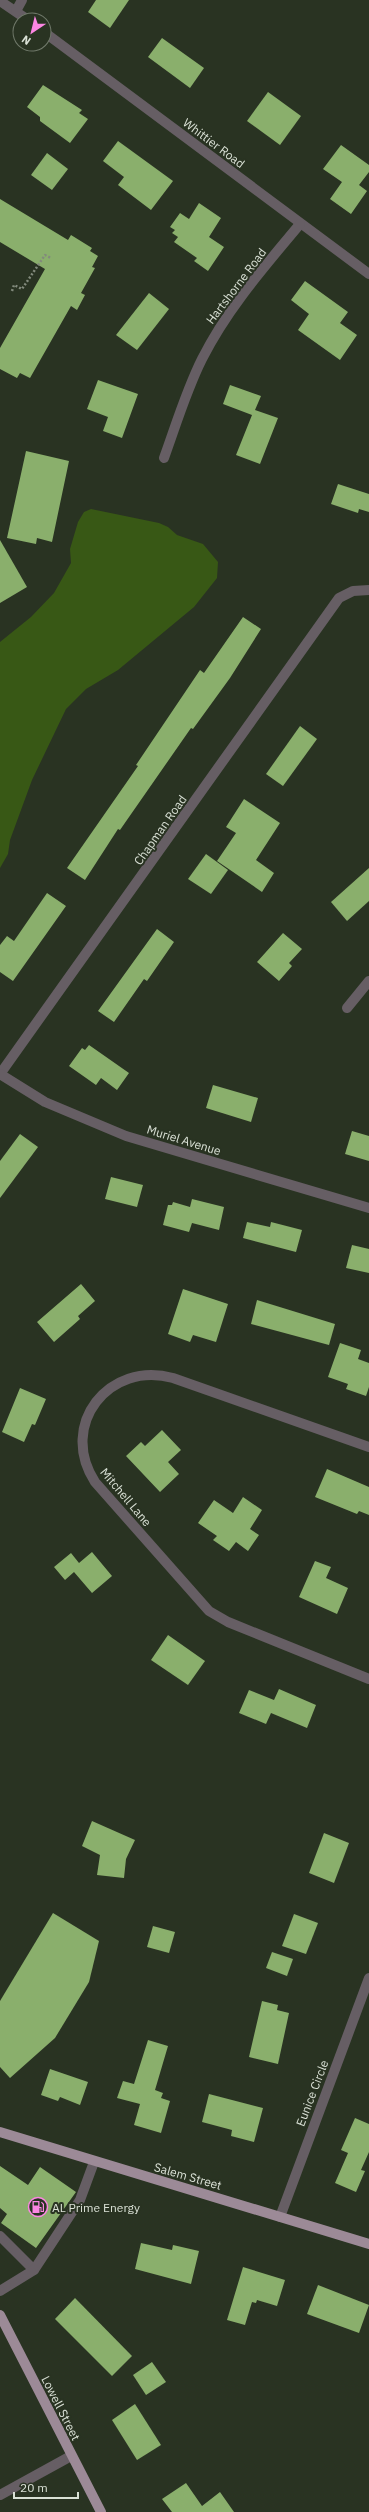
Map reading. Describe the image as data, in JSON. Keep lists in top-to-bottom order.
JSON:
{
  "streets": {
    "main road": ["Salem Street", "Lowell Street"],
    "street": [
      "Whittier Road",
      "Hartshorne Road",
      "Chapman Road",
      "Muriel Avenue",
      "Mitchell Lane",
      "Eunice Circle"
    ]
  },
  "crossings": [
    ["Whittier Road", "Hartshorne Road"],
    ["Chapman Road", "Muriel Avenue"],
    ["Eunice Circle", "Salem Street"]
  ],
  "places": {
    "fuel station": ["AL Prime Energy"]
  },
  "scale_bar": "20 m",
  "north": "bottom left"
}
